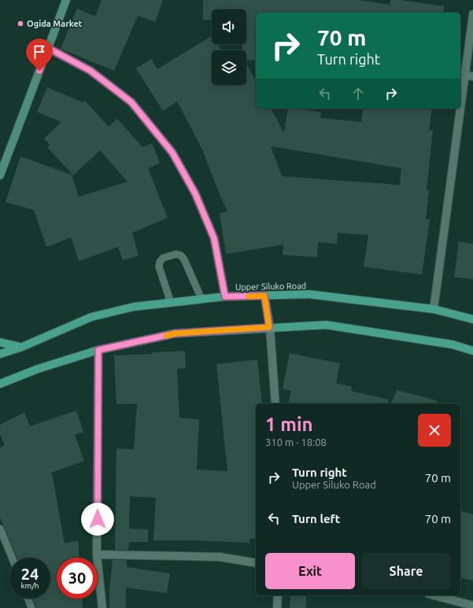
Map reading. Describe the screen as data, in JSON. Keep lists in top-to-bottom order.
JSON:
{
  "streets": {
    "main road": ["Upper Siluko Road"]
  },
  "places": ["Ogida Market"],
  "page": {
    "turn": ["70 m", "Turn right"],
    "heading": ["1 min", "310 m · 18:08"],
    "list": [
      {
        "name": "Turn right",
        "note": "Upper Siluko Road",
        "value": "70 m"
      },
      {
        "name": "Turn left",
        "value": "70 m"
      }
    ],
    "buttons": ["Exit", "Share"],
    "speed": "24 km/h",
    "limit": "30"
  }
}
